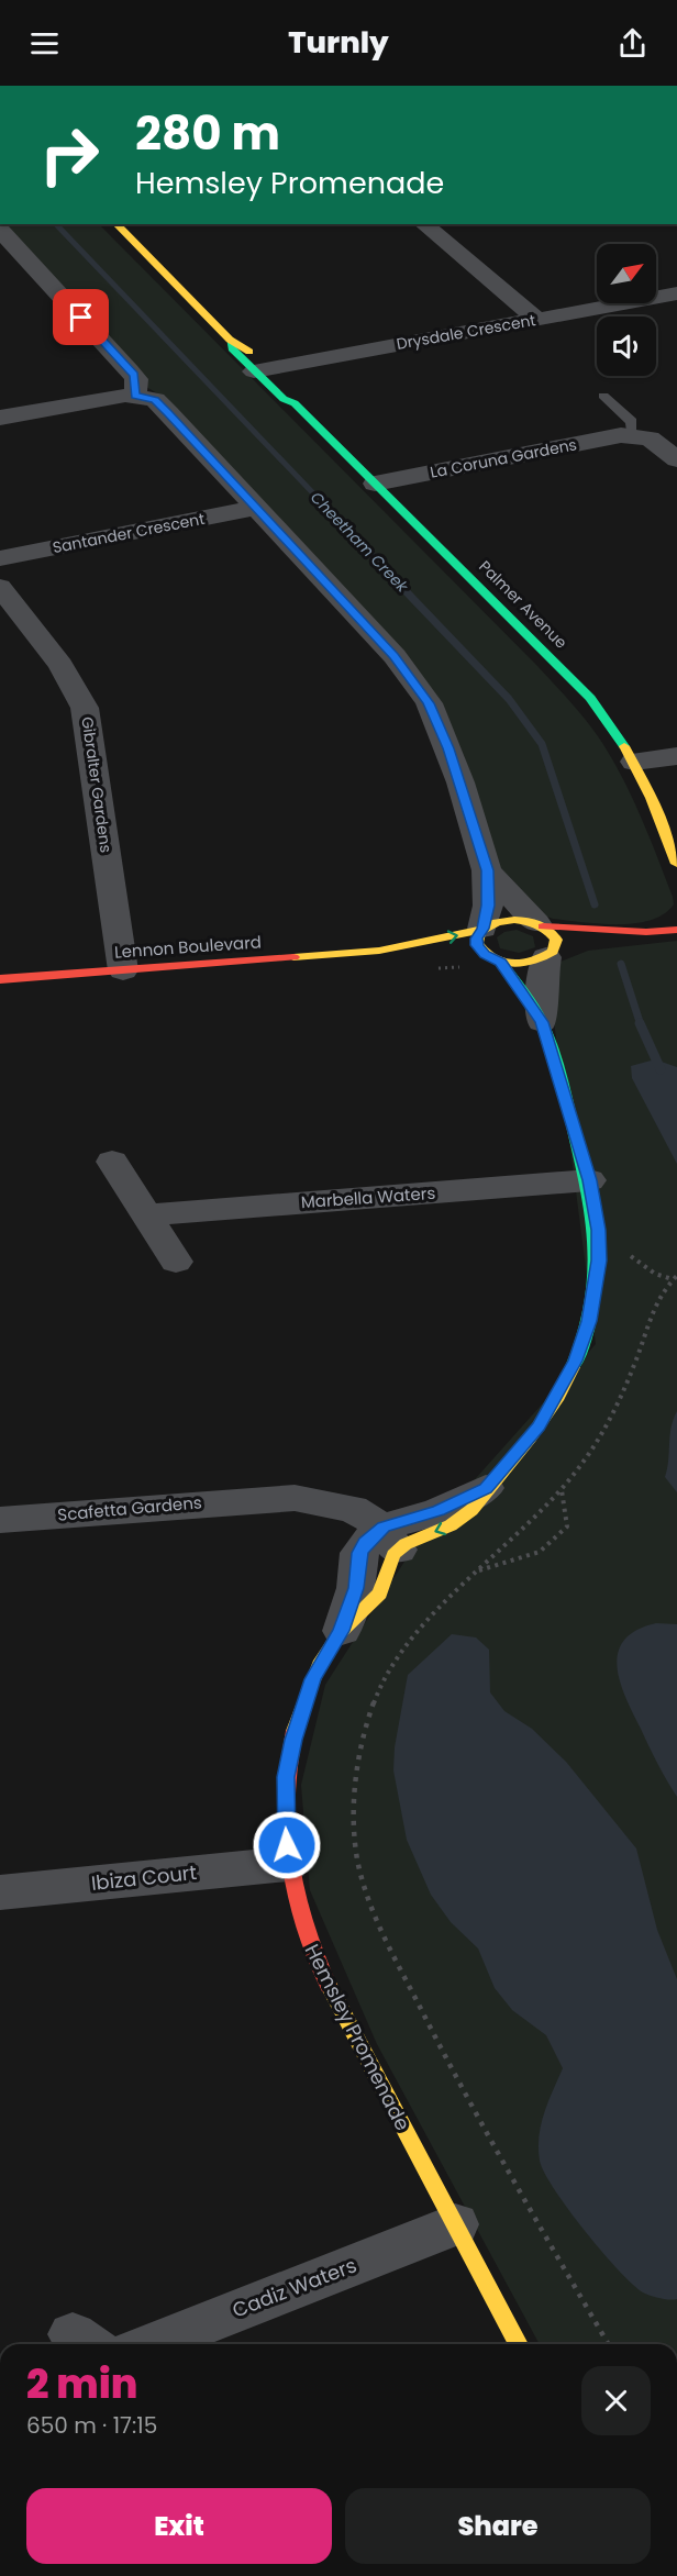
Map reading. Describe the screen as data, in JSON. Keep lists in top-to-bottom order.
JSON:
{
  "streets": {
    "street": [
      "Drysdale Crescent",
      "La Coruna Gardens",
      "Santander Crescent",
      "Palmer Avenue",
      "Gibralter Gardens",
      "Lennon Boulevard",
      "Marbella Waters",
      "Scafetta Gardens",
      "Ibiza Court",
      "Hemsley Promenade",
      "Cadiz Waters"
    ]
  },
  "crossings": [
    ["Drysdale Crescent", "Palmer Avenue"],
    ["La Coruna Gardens", "Palmer Avenue"],
    ["Gibralter Gardens", "Lennon Boulevard"],
    ["Scafetta Gardens", "Hemsley Promenade"],
    ["Ibiza Court", "Hemsley Promenade"],
    ["Hemsley Promenade", "Cadiz Waters"]
  ],
  "water": ["Cheetham Creek"],
  "north": "top right",
  "page": {
    "header": "Turnly",
    "turn": ["280 m", "Hemsley Promenade"],
    "heading": ["2 min", "650 m · 17:15"],
    "buttons": ["Exit", "Share"]
  }
}
